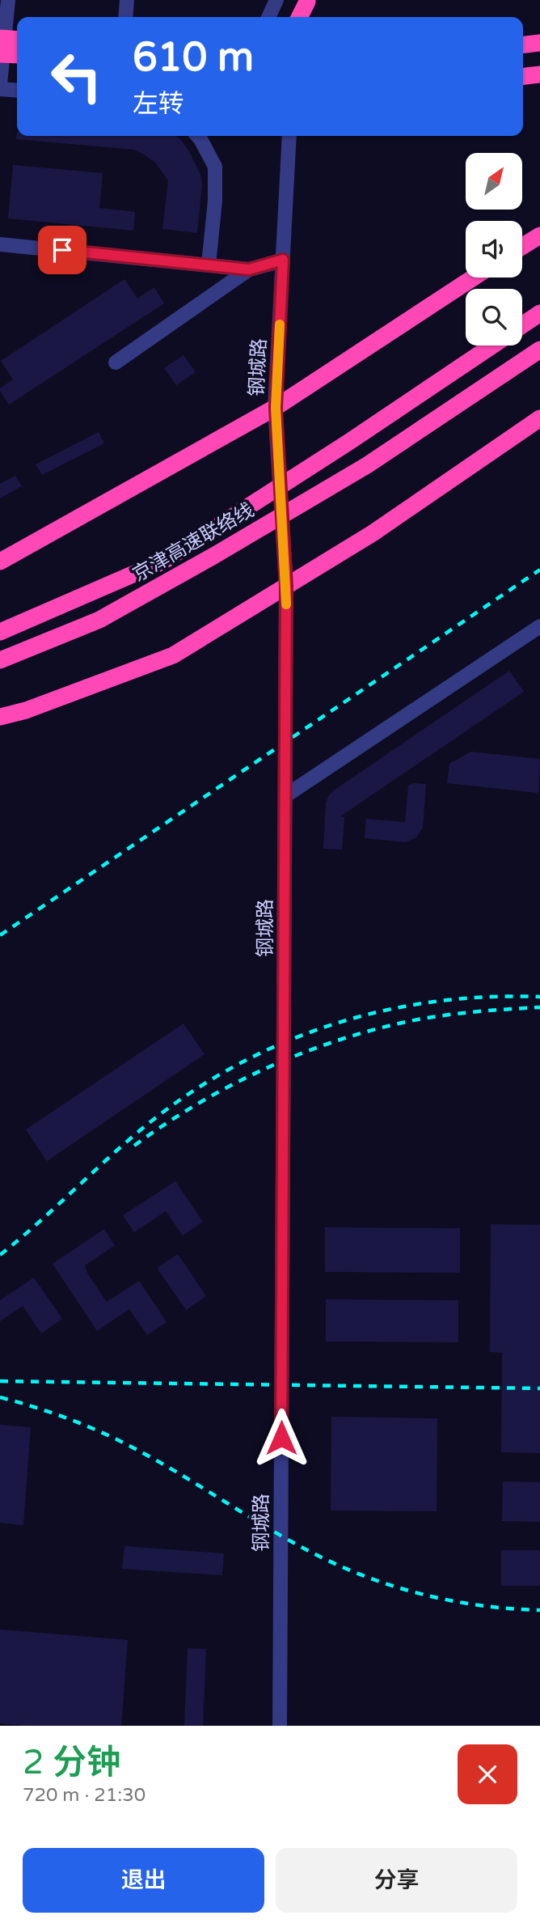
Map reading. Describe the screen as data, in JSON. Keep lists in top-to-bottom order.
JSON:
{
  "streets": {
    "highway": ["京津高速联络线"],
    "street": ["钢城路"]
  },
  "north": "top right",
  "page": {
    "turn": ["610 m", "左转"],
    "heading": ["2 分钟", "720 m · 21:30"],
    "buttons": ["退出", "分享"]
  }
}
